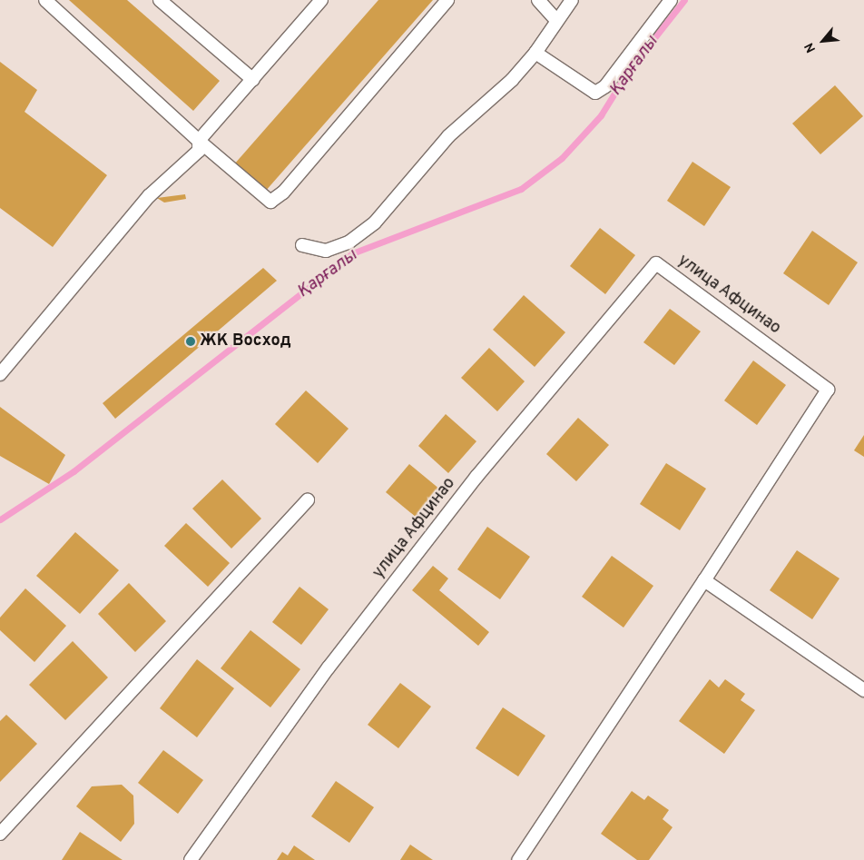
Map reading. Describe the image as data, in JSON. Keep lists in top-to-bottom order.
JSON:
{
  "streets": {
    "lane": ["улица Афцинао"]
  },
  "water": ["Қарғалы"],
  "places": ["ЖК Восход"],
  "north": "bottom left"
}
